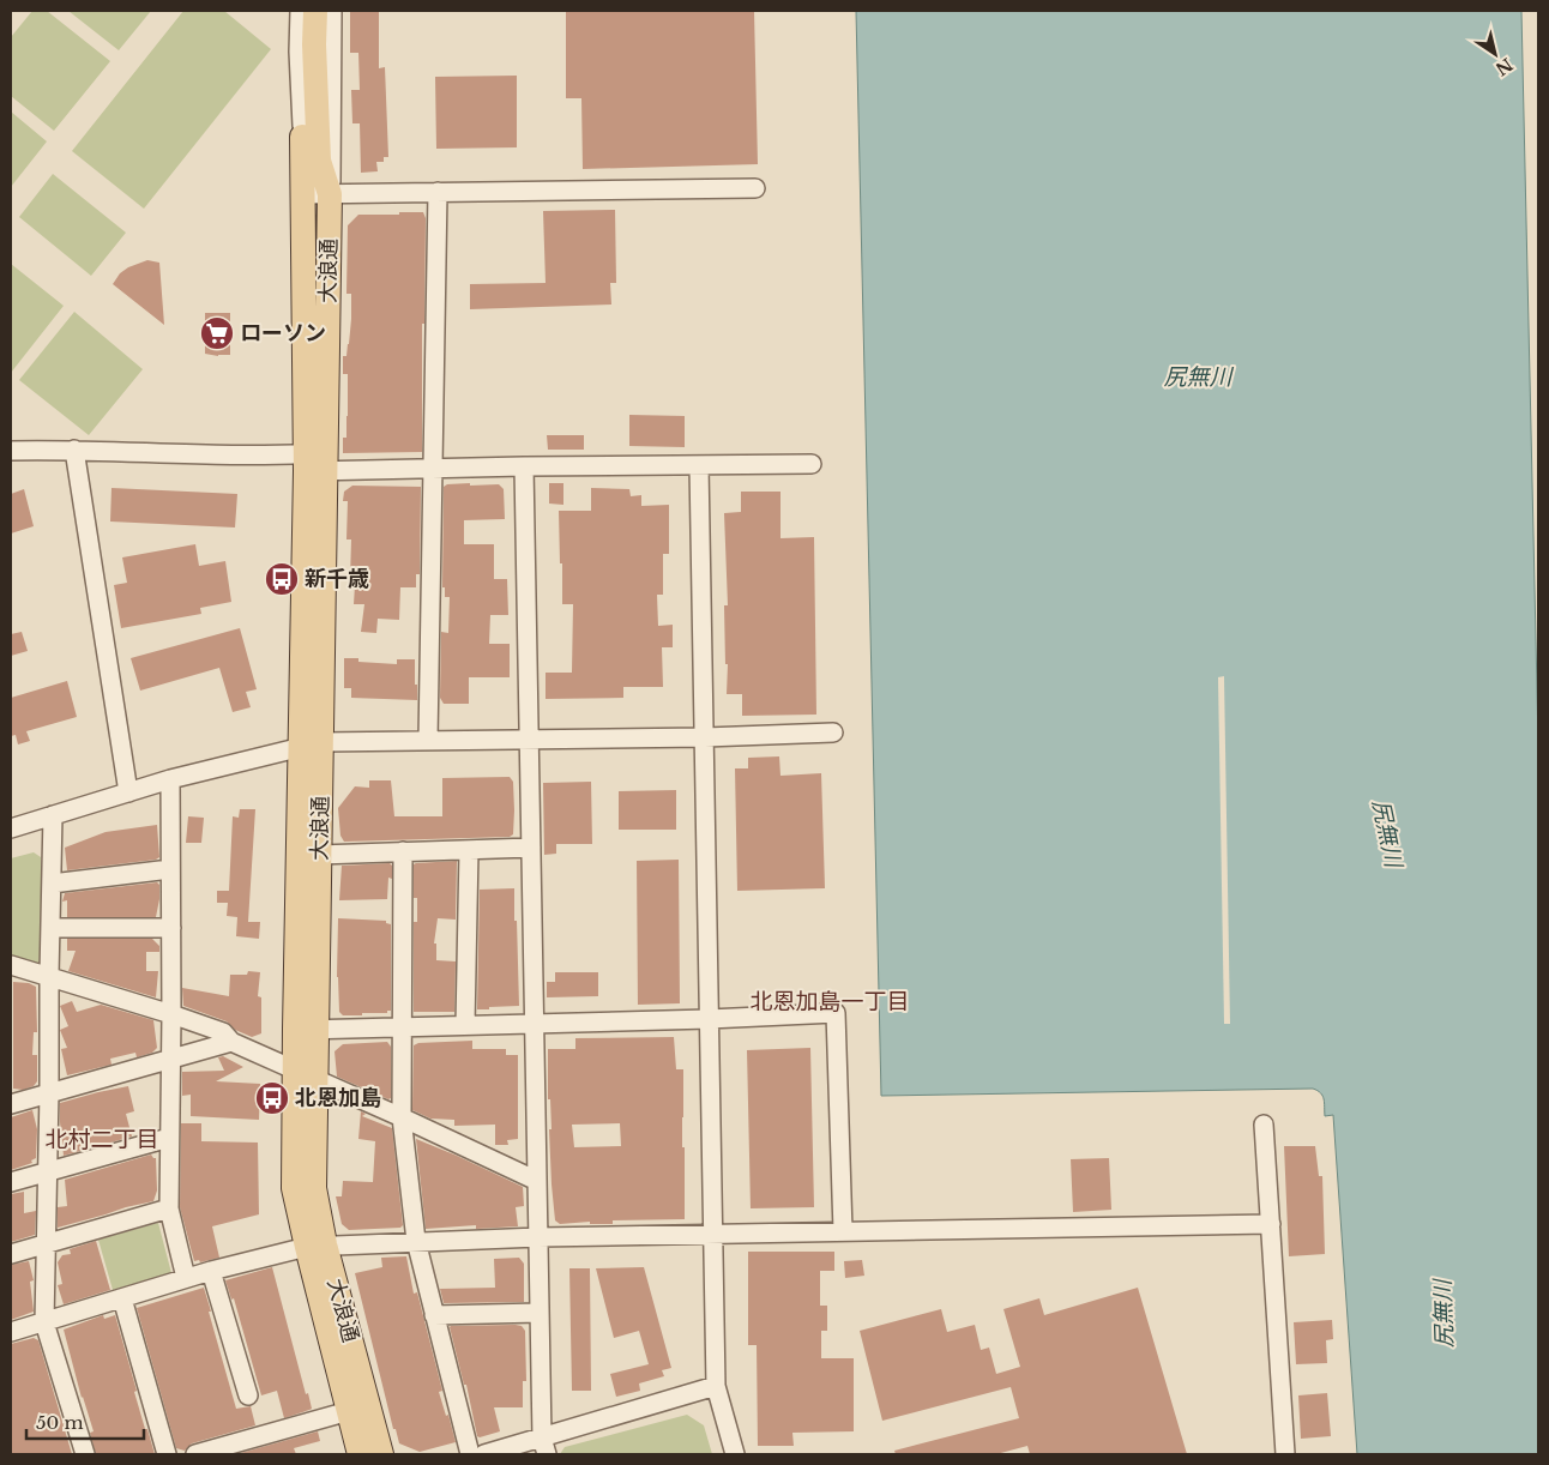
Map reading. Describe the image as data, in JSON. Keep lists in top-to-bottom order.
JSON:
{
  "streets": {
    "main road": ["大浪通"]
  },
  "districts": ["北恩加島一丁目", "北村二丁目"],
  "water": ["尻無川"],
  "places": {
    "supermarket": ["ローソン"],
    "bus stop": ["新千歳", "北恩加島"]
  },
  "scale_bar": "50 m",
  "north": "bottom right"
}
